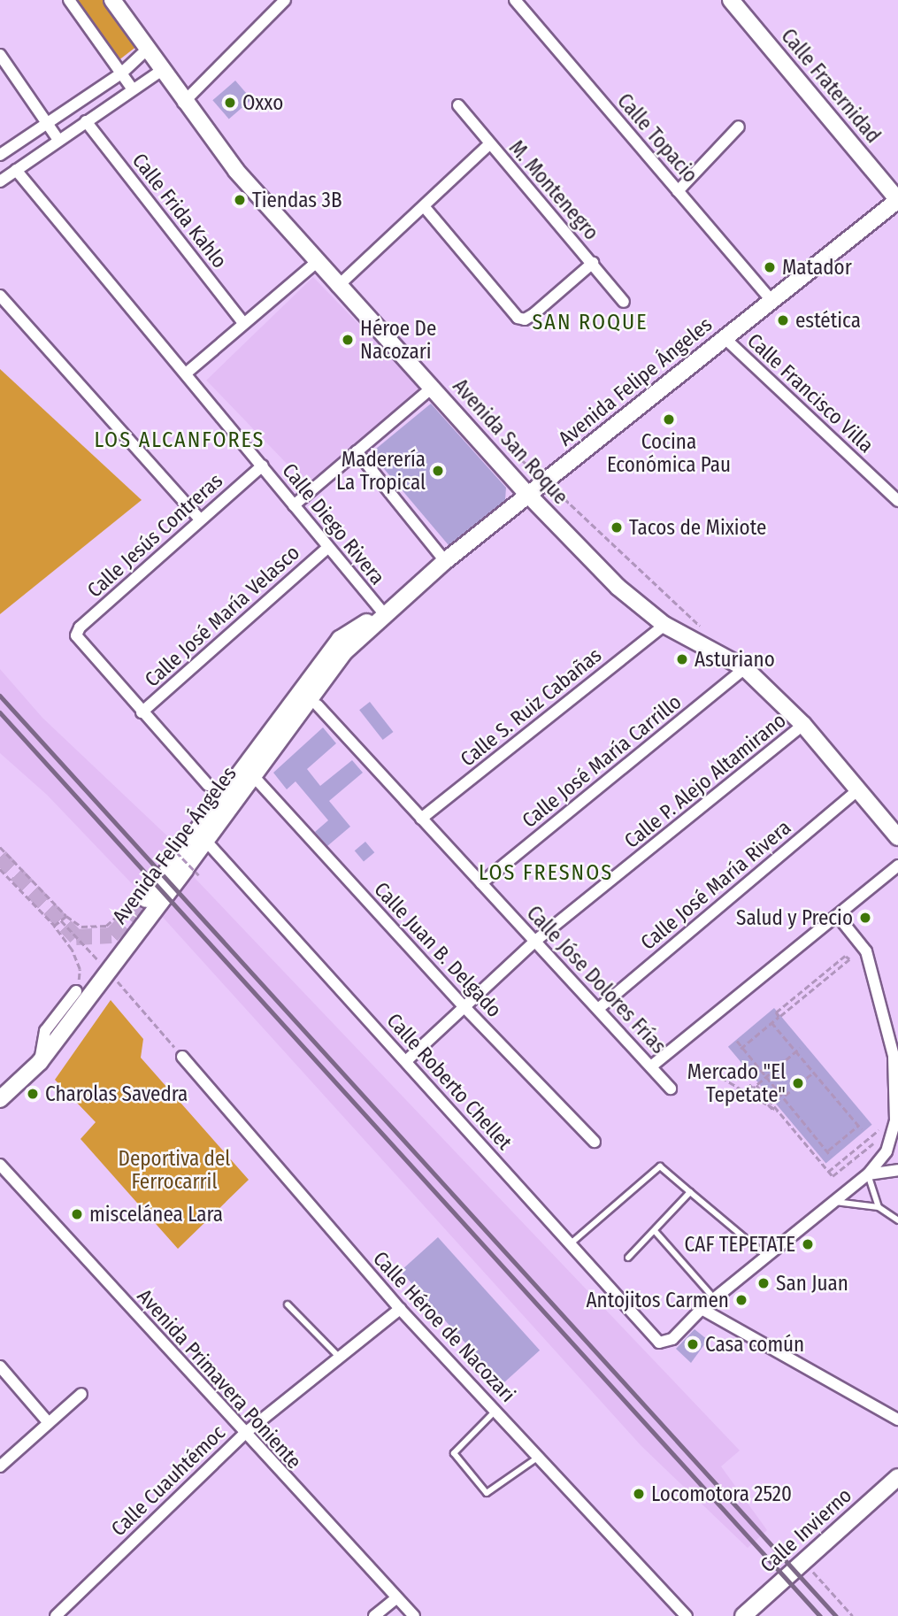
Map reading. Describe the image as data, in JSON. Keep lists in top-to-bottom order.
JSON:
{
  "streets": {
    "street": [
      "Calle Fraternidad",
      "Calle Topacio",
      "M. Montenegro",
      "Calle Frida Kahlo",
      "Avenida Felipe Ángeles",
      "Calle Francisco Villa",
      "Avenida San Roque",
      "Calle Diego Rivera",
      "Calle Jesús Contreras",
      "Calle José María Velasco",
      "Calle S. Ruiz Cabañas",
      "Calle José María Carrillo",
      "Calle P. Alejo Altamirano",
      "Calle José María Rivera",
      "Calle Juan B. Delgado",
      "Calle Jóse Dolores Frías",
      "Calle Roberto Chellet",
      "Calle Héroe de Nacozari",
      "Avenida Primavera Poniente",
      "Calle Cuauhtémoc",
      "Calle Invierno"
    ]
  },
  "crossings": [
    ["Calle Fraternidad", "Avenida Felipe Ángeles"],
    ["Calle Topacio", "Avenida Felipe Ángeles"],
    ["M. Montenegro", "Avenida San Roque"],
    ["Avenida Felipe Ángeles", "Calle Francisco Villa"],
    ["Avenida Felipe Ángeles", "Avenida San Roque"],
    ["Avenida Felipe Ángeles", "Calle Diego Rivera"],
    ["Avenida San Roque", "Calle S. Ruiz Cabañas"],
    ["Avenida San Roque", "Calle José María Carrillo"],
    ["Avenida San Roque", "Calle P. Alejo Altamirano"],
    ["Avenida San Roque", "Calle José María Rivera"],
    ["Calle Diego Rivera", "Calle Jesús Contreras"],
    ["Calle Diego Rivera", "Calle José María Velasco"],
    ["Calle Jesús Contreras", "Calle José María Velasco"],
    ["Calle S. Ruiz Cabañas", "Calle Jóse Dolores Frías"],
    ["Calle José María Carrillo", "Calle Jóse Dolores Frías"],
    ["Calle P. Alejo Altamirano", "Calle Juan B. Delgado"],
    ["Calle P. Alejo Altamirano", "Calle Jóse Dolores Frías"],
    ["Calle P. Alejo Altamirano", "Calle Roberto Chellet"],
    ["Calle José María Rivera", "Calle Jóse Dolores Frías"],
    ["Calle Héroe de Nacozari", "Calle Cuauhtémoc"],
    ["Avenida Primavera Poniente", "Calle Cuauhtémoc"]
  ],
  "districts": ["SAN ROQUE", "LOS ALCANFORES", "LOS FRESNOS"],
  "parks": ["Deportiva del Ferrocarril"],
  "places": [
    "Oxxo",
    "Tiendas 3B",
    "Matador",
    "estética",
    "Héroe De Nacozari",
    "Cocina Económica Pau",
    "Maderería La Tropical",
    "Tacos de Mixiote",
    "Asturiano",
    "Salud y Precio",
    "Mercado \"El Tepetate\"",
    "Charolas Savedra",
    "miscelánea Lara",
    "CAF TEPETATE",
    "San Juan",
    "Antojitos Carmen",
    "Casa común",
    "Locomotora 2520"
  ]
}
